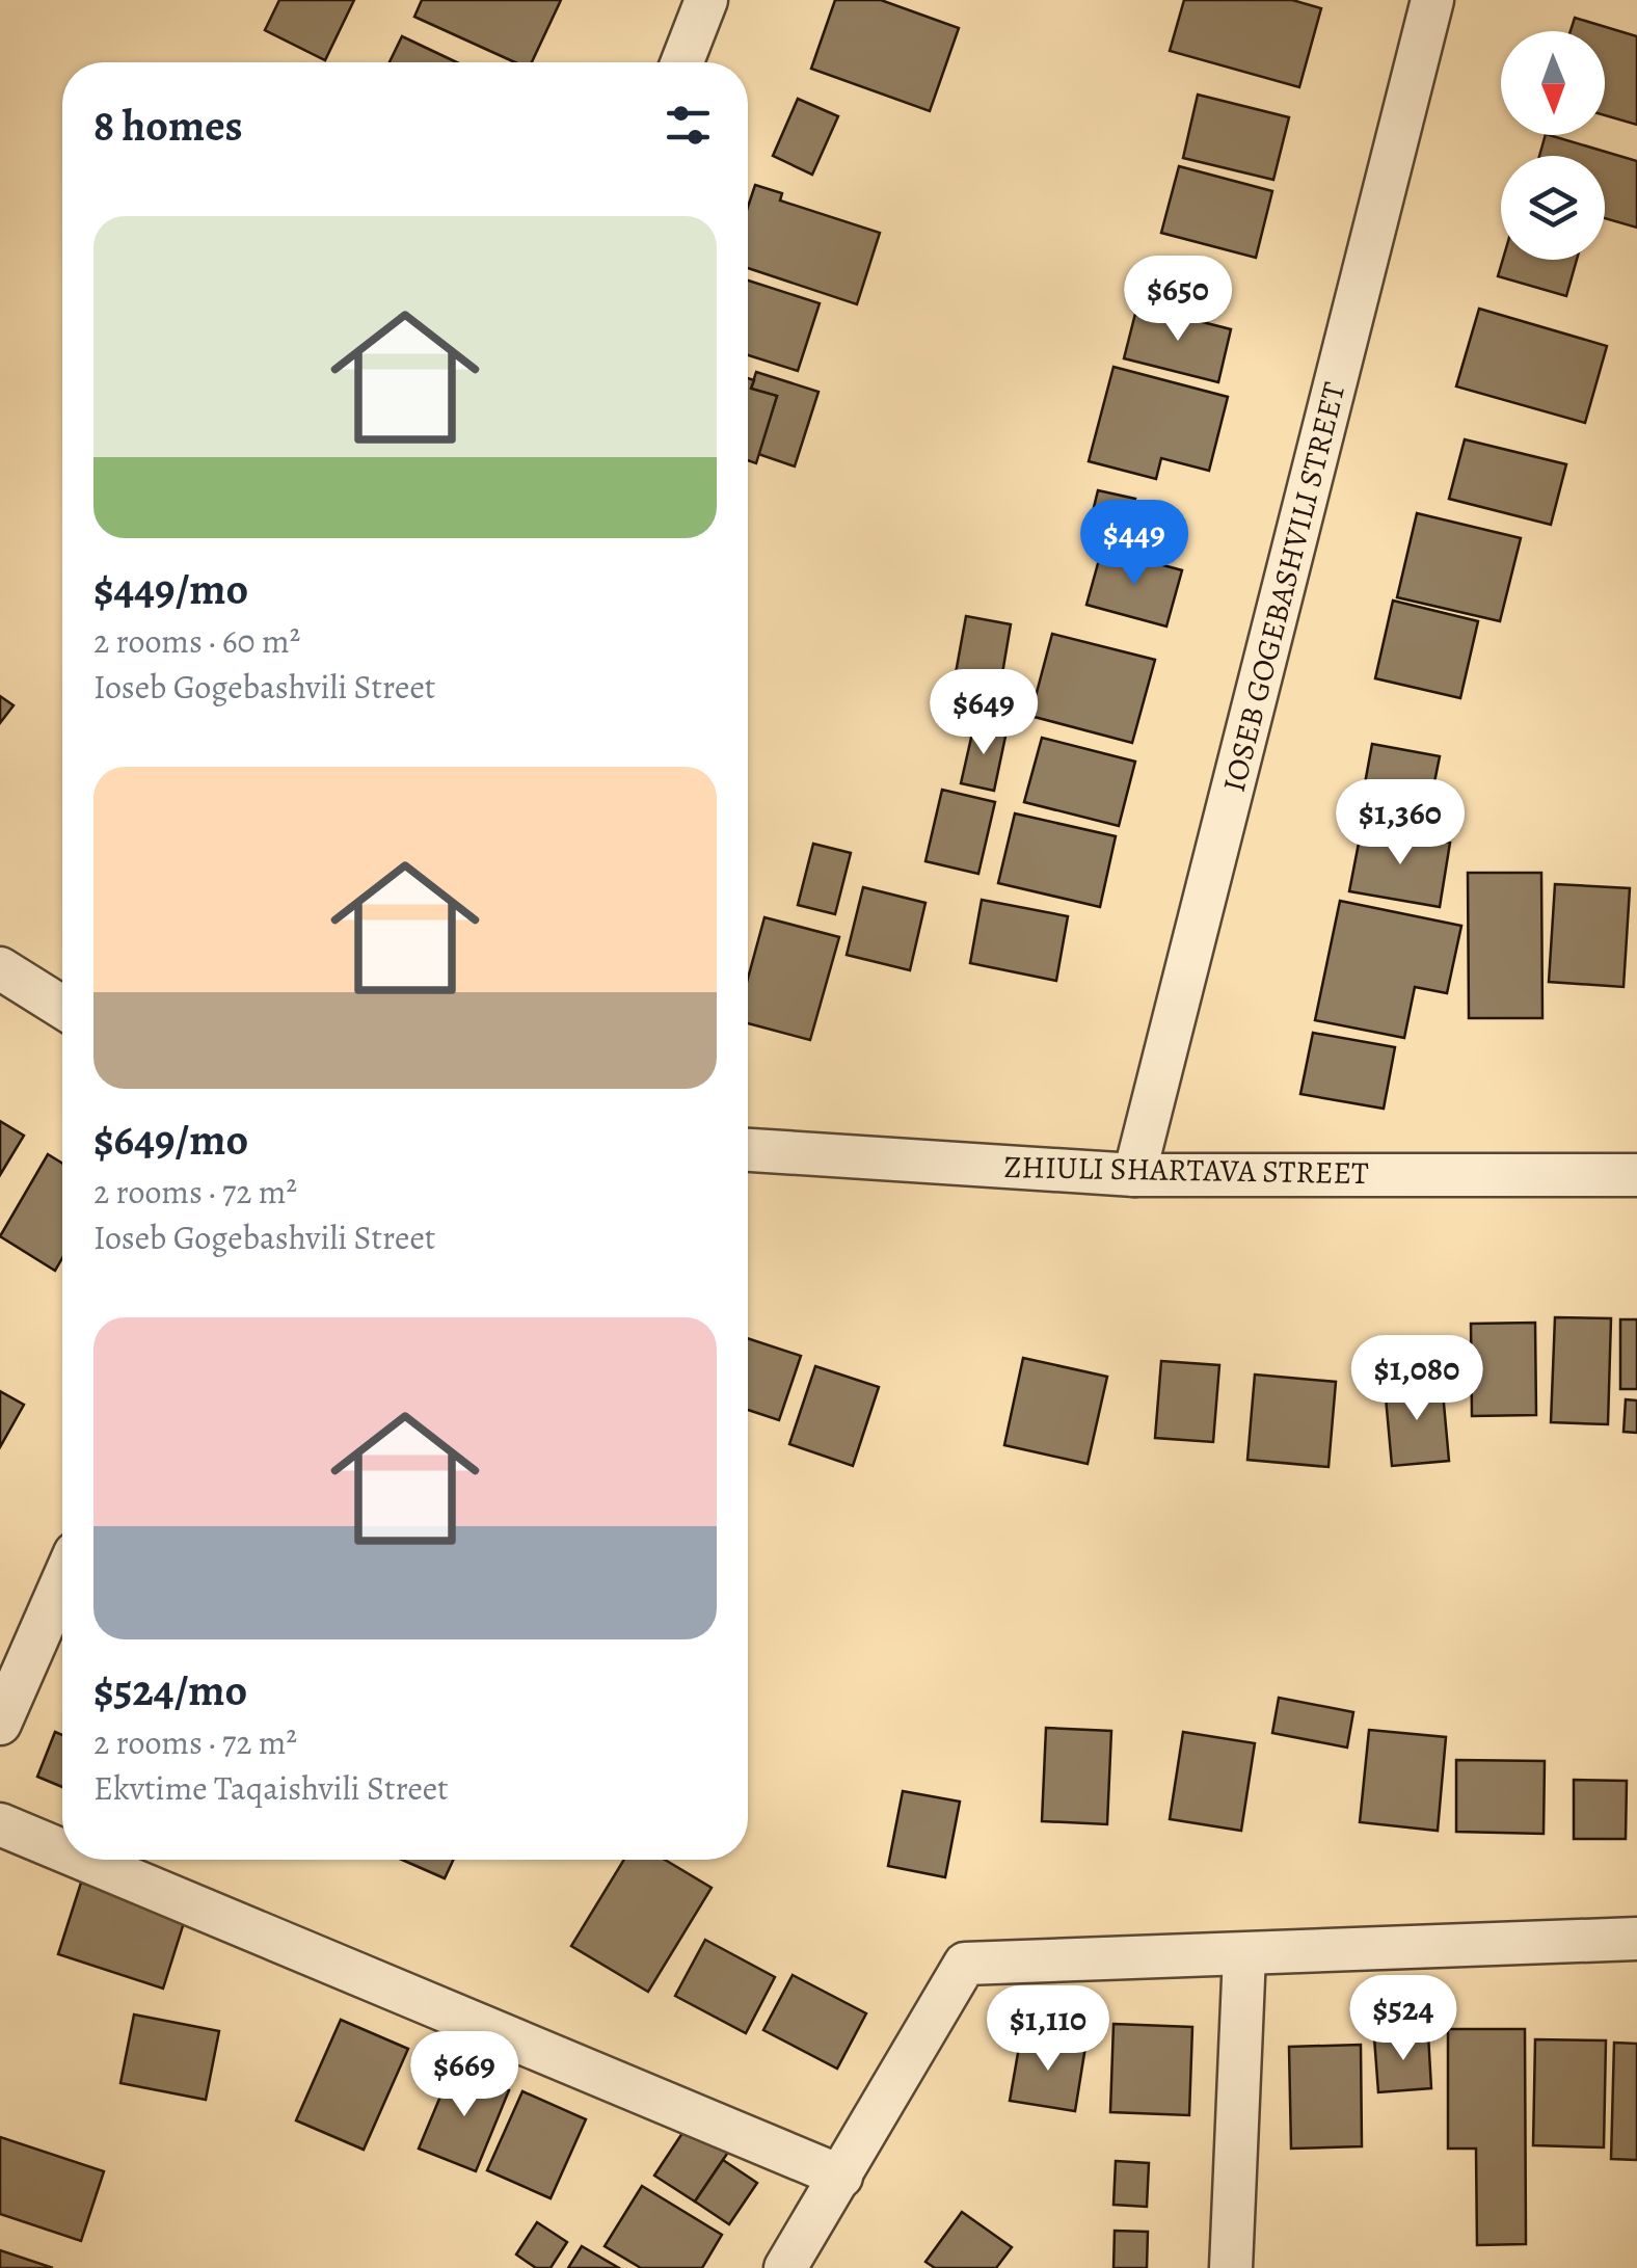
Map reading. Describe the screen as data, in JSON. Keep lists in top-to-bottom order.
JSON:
{
  "streets": {
    "street": ["IOSEB GOGEBASHVILI STREET", "ZHIULI SHARTAVA STREET"]
  },
  "crossings": [
    ["IOSEB GOGEBASHVILI STREET", "ZHIULI SHARTAVA STREET"]
  ],
  "north": "bottom",
  "page": {
    "heading": "8 homes",
    "list": [
      {
        "name": "$449/mo",
        "note": "2 rooms · 60 m² · Ioseb Gogebashvili Street"
      },
      {
        "name": "$649/mo",
        "note": "2 rooms · 72 m² · Ioseb Gogebashvili Street"
      },
      {
        "name": "$524/mo",
        "note": "2 rooms · 72 m² · Ekvtime Taqaishvili Street"
      }
    ],
    "price": [
      "$650",
      "$449",
      "$649",
      "$1,360",
      "$1,080",
      "$524",
      "$1,110",
      "$669"
    ]
  }
}
